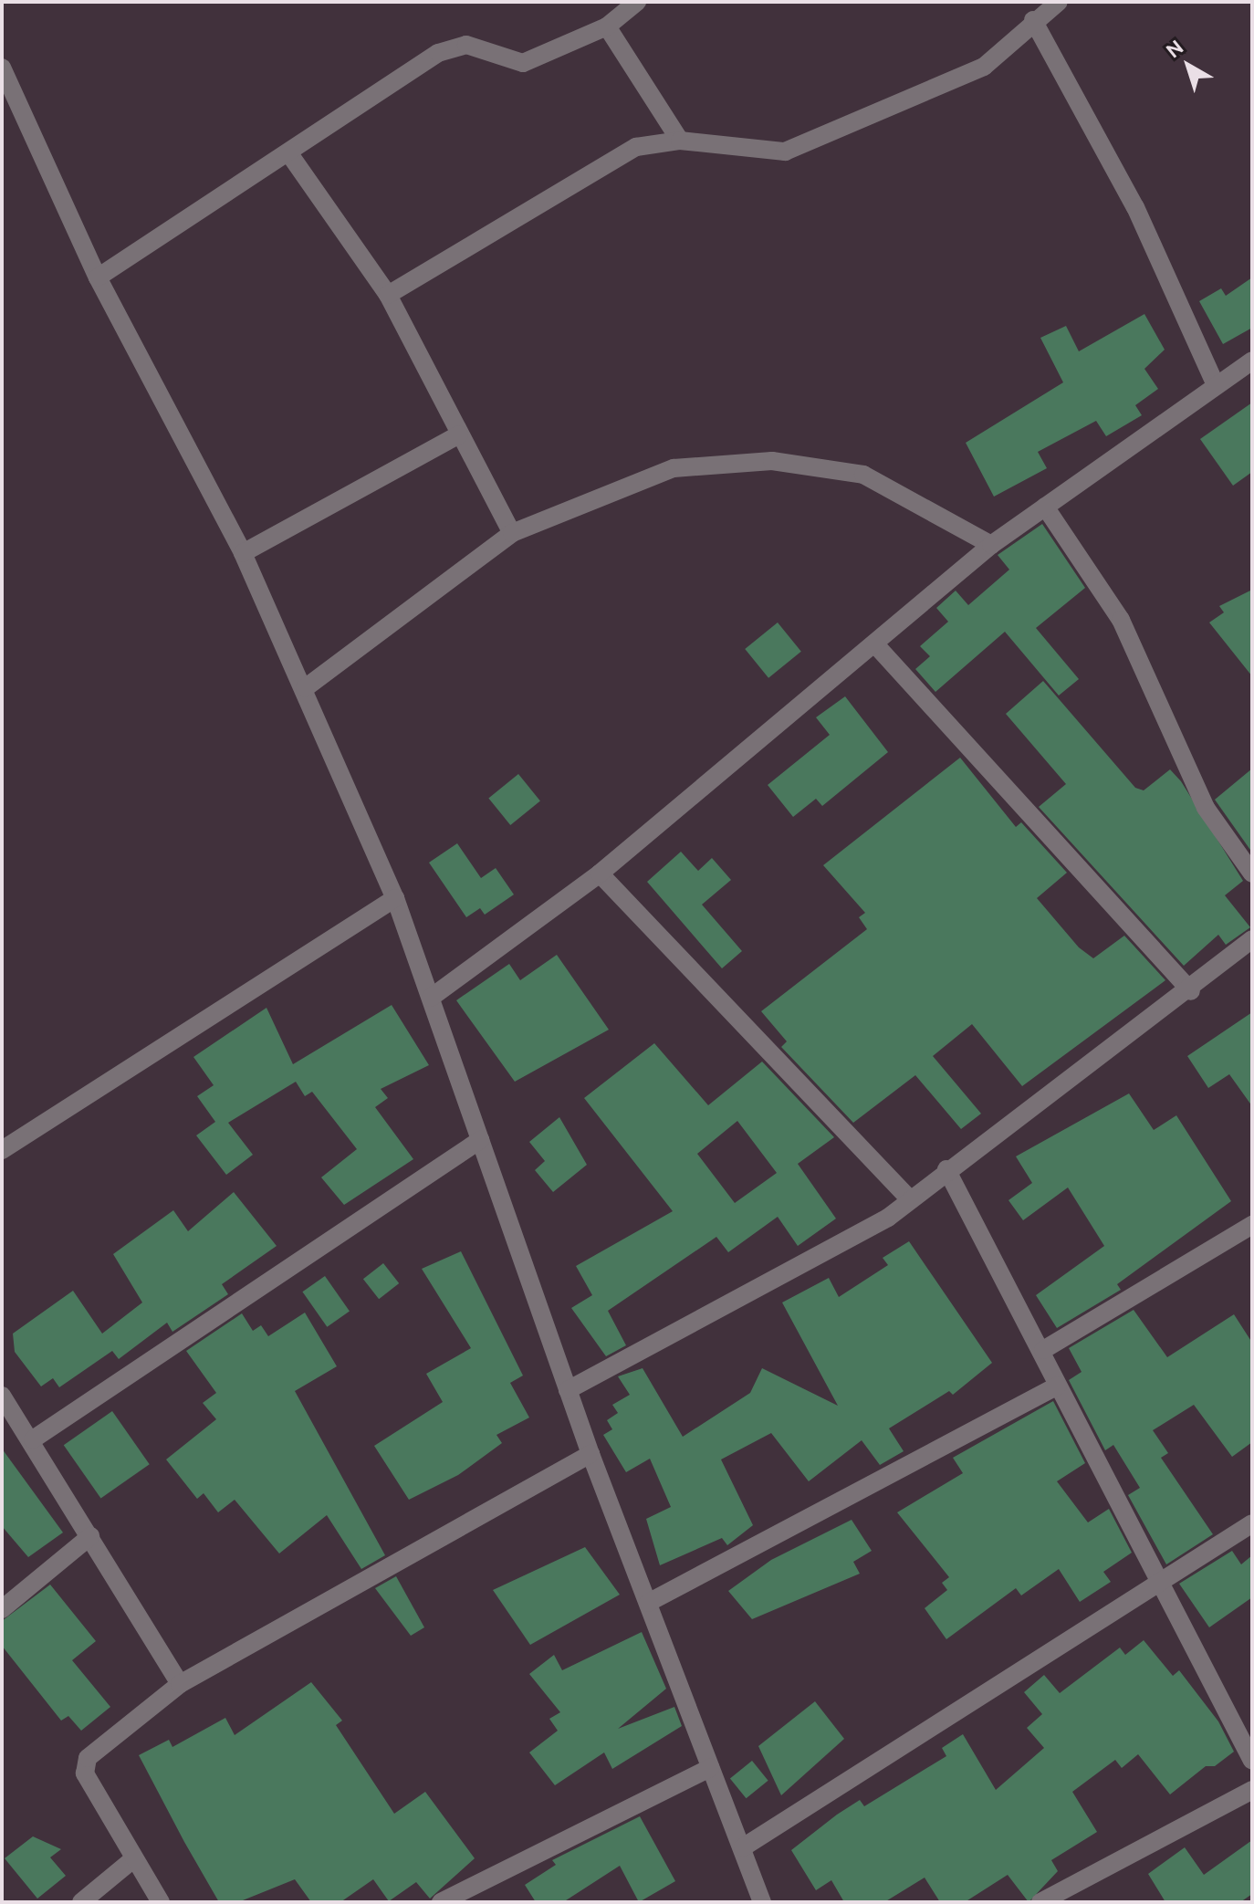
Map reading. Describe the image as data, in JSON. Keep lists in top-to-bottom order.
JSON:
{
  "north": "top left"
}
